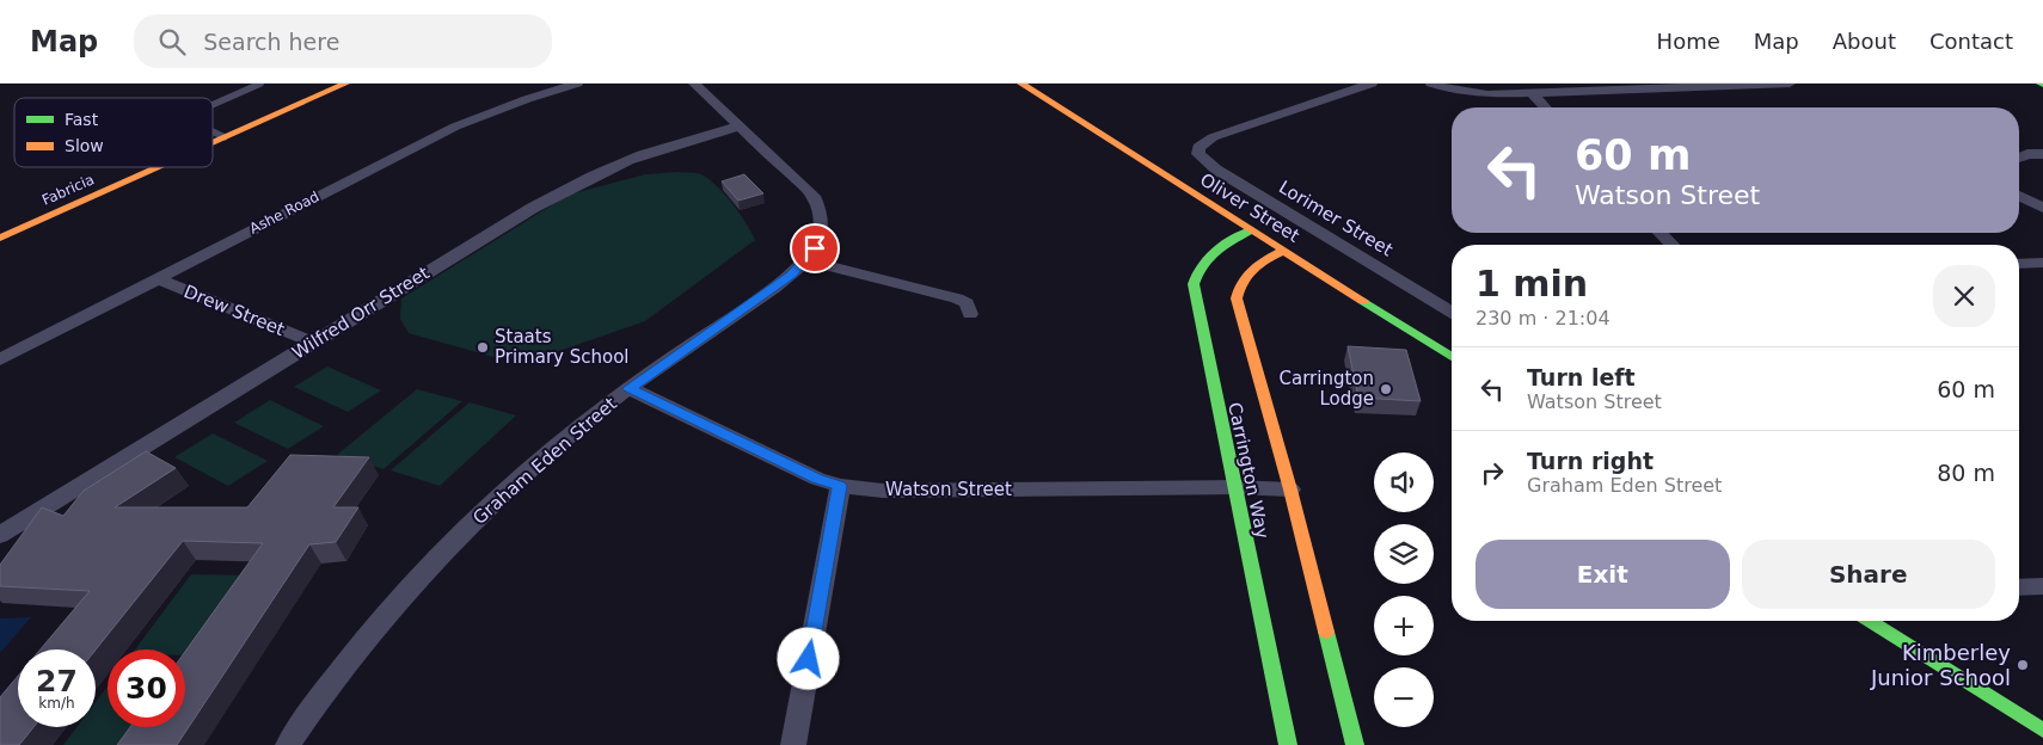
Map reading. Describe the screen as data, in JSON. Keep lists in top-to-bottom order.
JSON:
{
  "streets": {
    "main road": ["Fabricia", "Oliver Street", "Carrington Way"],
    "street": [
      "Ashe Road",
      "Lorimer Street",
      "Drew Street",
      "Wilfred Orr Street",
      "Graham Eden Street",
      "Watson Street"
    ]
  },
  "crossings": [
    ["Oliver Street", "Carrington Way"],
    ["Ashe Road", "Drew Street"],
    ["Drew Street", "Wilfred Orr Street"],
    ["Wilfred Orr Street", "Graham Eden Street"],
    ["Graham Eden Street", "Watson Street"],
    ["Carrington Way", "Watson Street"]
  ],
  "places": ["Staats Primary School", "Carrington Lodge", "Kimberley Junior School"],
  "legend": ["Fast", "Slow"],
  "page": {
    "header": "Map",
    "search": "Search here",
    "nav": [
      "Home",
      "Map",
      "About",
      "Contact"
    ],
    "turn": ["60 m", "Watson Street"],
    "heading": ["1 min", "230 m · 21:04"],
    "list": [
      {
        "name": "Turn left",
        "note": "Watson Street",
        "value": "60 m"
      },
      {
        "name": "Turn right",
        "note": "Graham Eden Street",
        "value": "80 m"
      }
    ],
    "map_buttons": ["+", "−"],
    "buttons": ["Exit", "Share"],
    "speed": "27 km/h",
    "limit": "30"
  }
}
